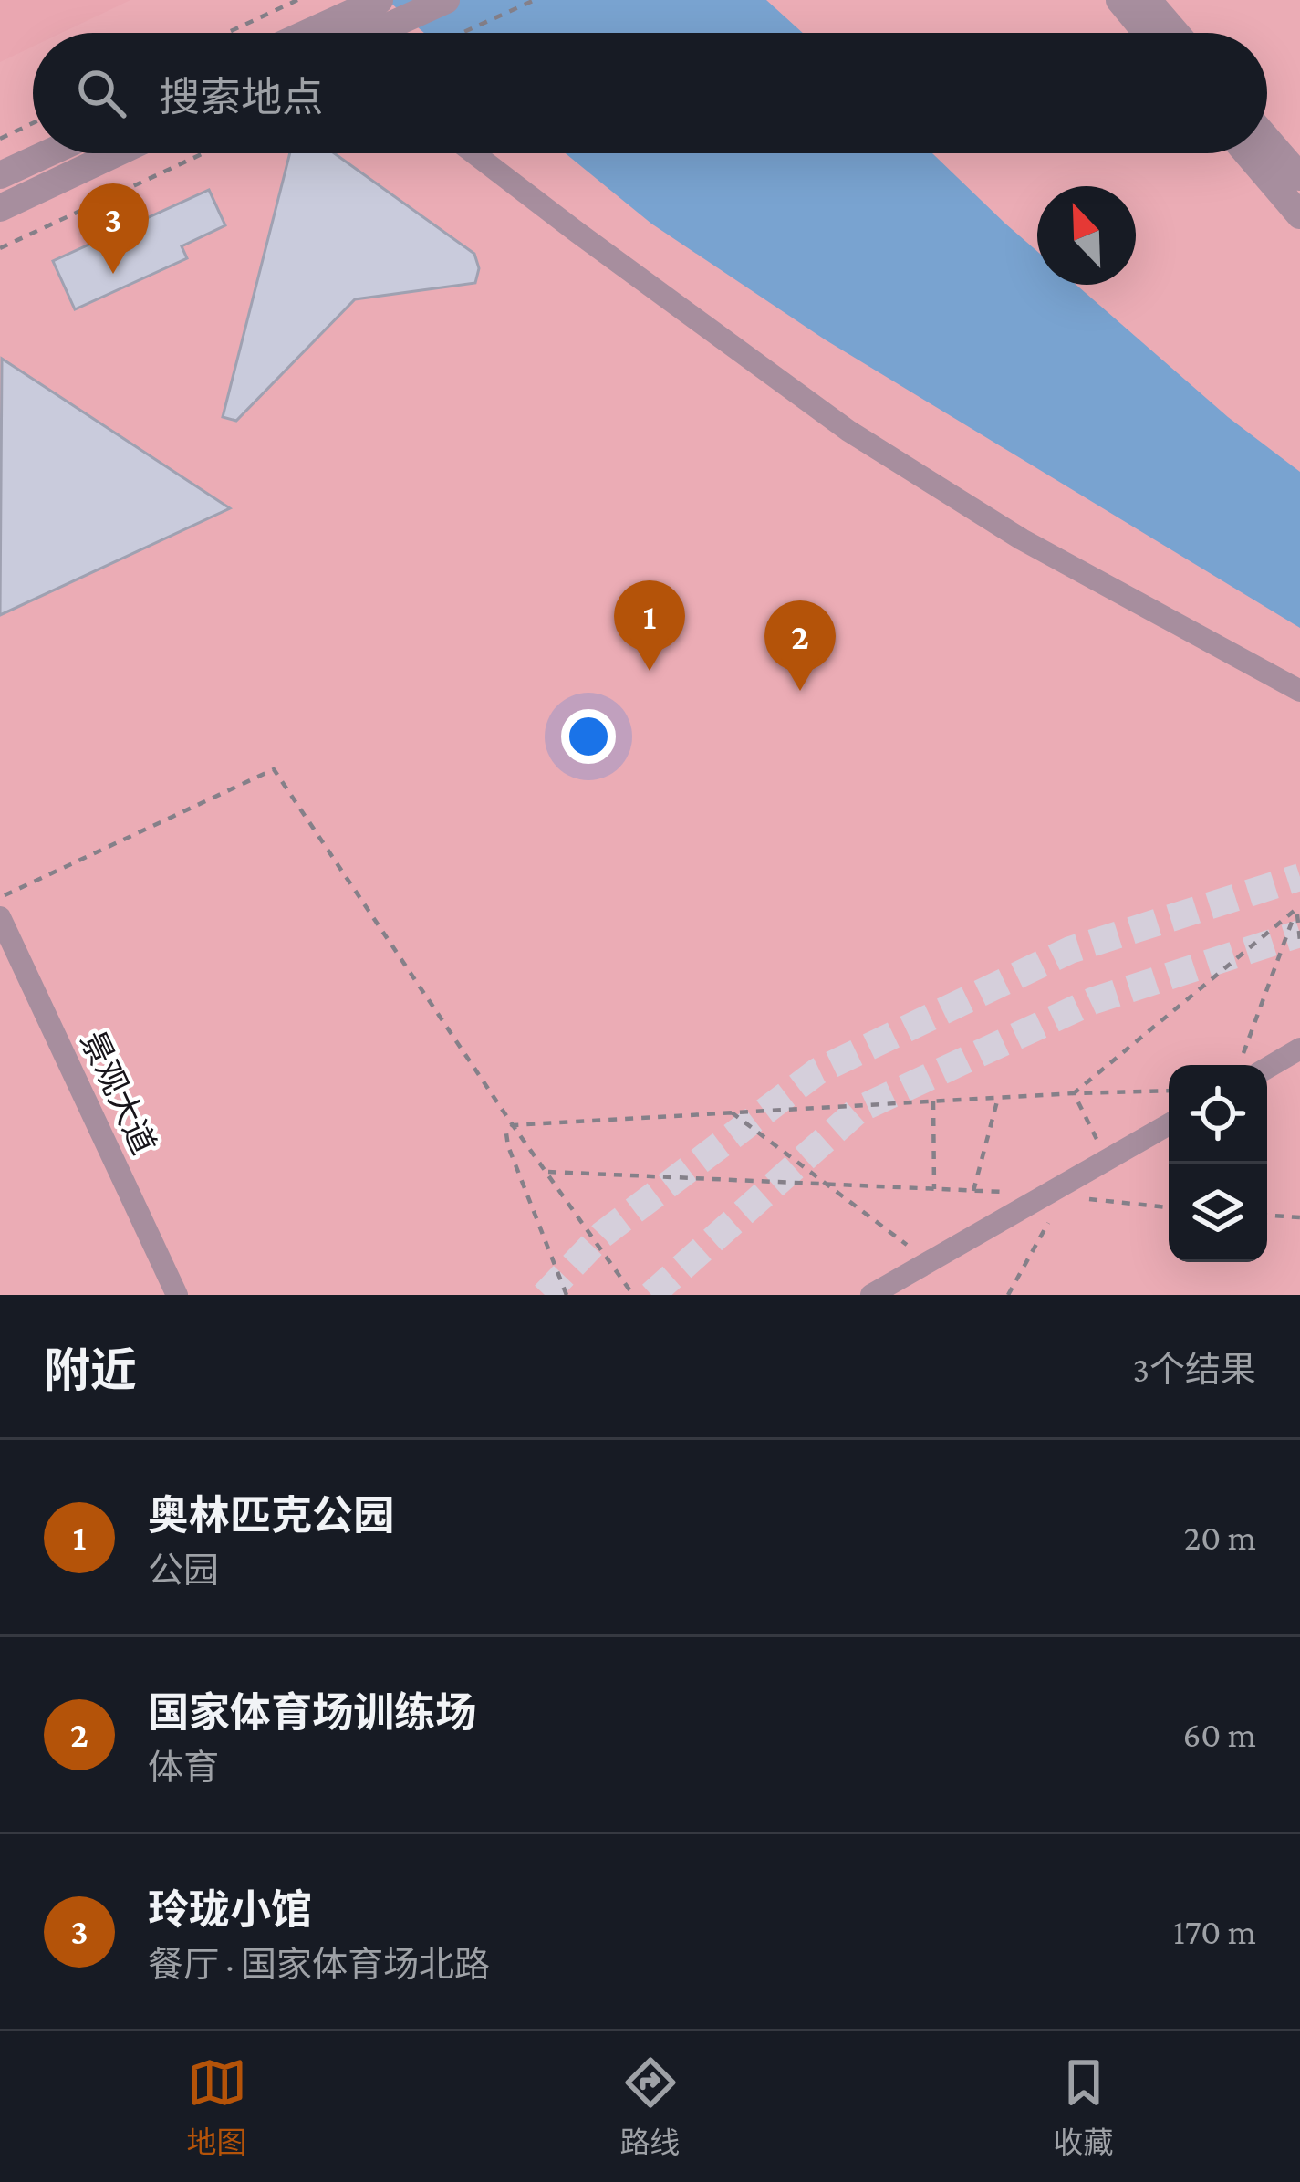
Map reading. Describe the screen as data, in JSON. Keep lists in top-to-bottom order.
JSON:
{
  "streets": {
    "street": ["景观大道"]
  },
  "north": "top left",
  "page": {
    "search": "搜索地点",
    "pins": ["3", "1", "2"],
    "heading": ["附近", "3个结果"],
    "list": [
      {
        "mark": "1",
        "name": "奥林匹克公园",
        "note": "公园",
        "value": "20 m"
      },
      {
        "mark": "2",
        "name": "国家体育场训练场",
        "note": "体育",
        "value": "60 m"
      },
      {
        "mark": "3",
        "name": "玲珑小馆",
        "note": "餐厅 · 国家体育场北路",
        "value": "170 m"
      }
    ],
    "nav": ["地图", "路线", "收藏"]
  }
}
